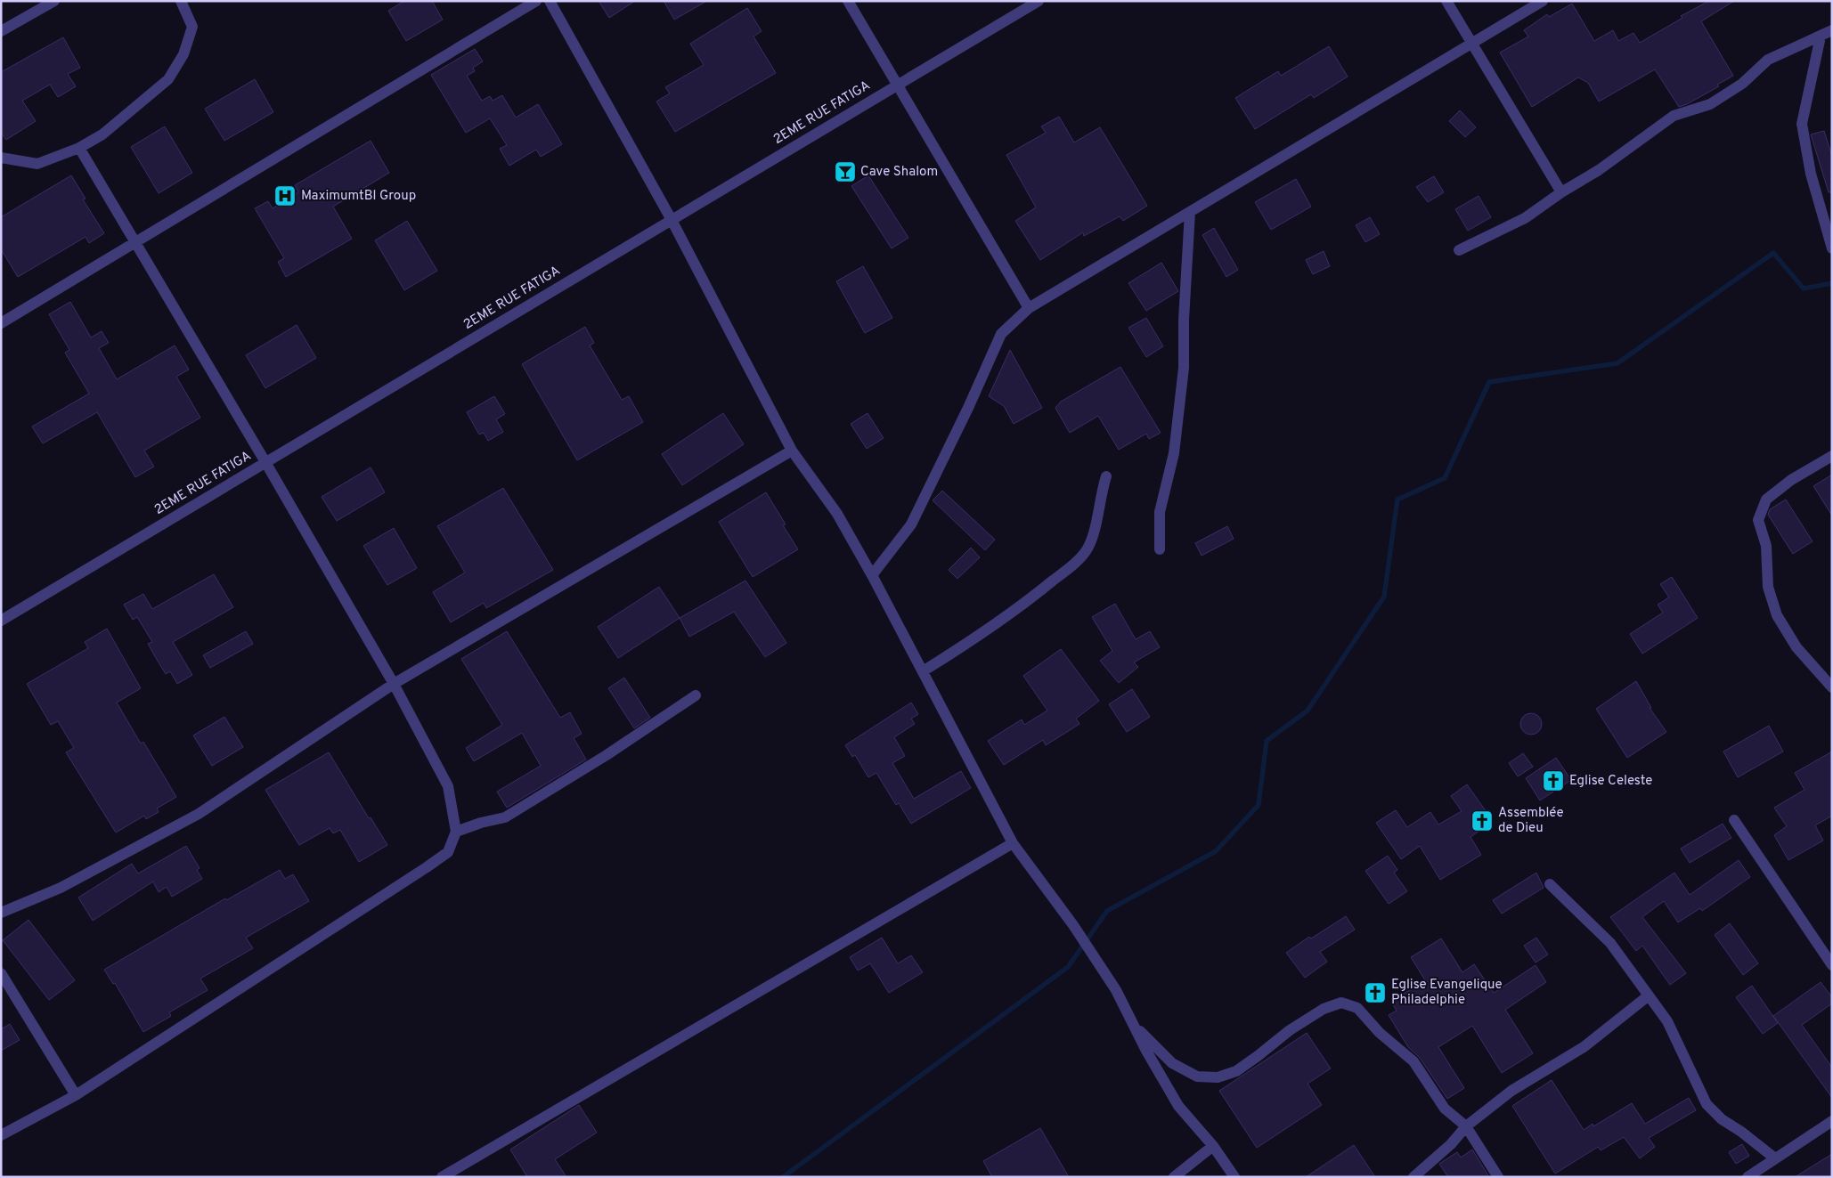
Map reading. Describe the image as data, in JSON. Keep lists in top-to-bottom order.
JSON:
{
  "streets": {
    "street": ["2EME RUE FATIGA"]
  },
  "places": {
    "bar": ["Cave Shalom"],
    "hospital": ["MaximumtBl Group"],
    "church": ["Eglise Celeste", "Assemblée de Dieu", "Eglise Evangelique Philadelphie"]
  }
}
